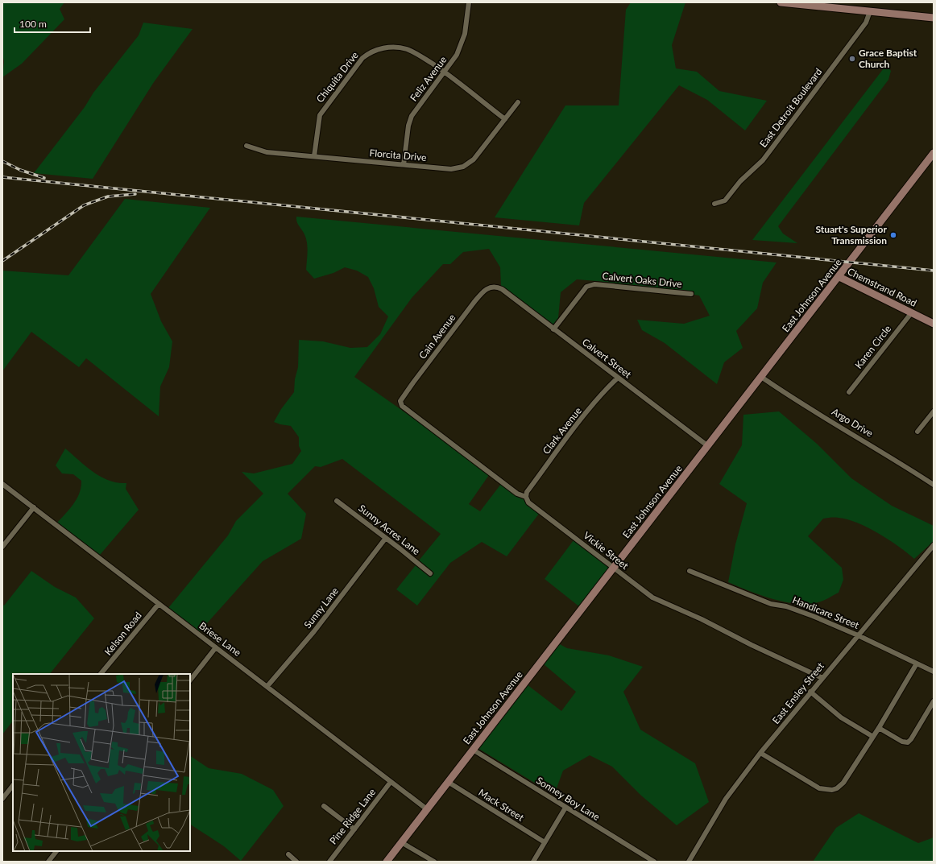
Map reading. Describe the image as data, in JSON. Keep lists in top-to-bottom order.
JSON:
{
  "streets": {
    "main road": ["Chemstrand Road", "East Johnson Avenue"],
    "street": [
      "Chiquita Drive",
      "Feliz Avenue",
      "East Detroit Boulevard",
      "Florcita Drive",
      "Calvert Oaks Drive",
      "Cain Avenue",
      "Karen Circle",
      "Calvert Street",
      "Argo Drive",
      "Clark Avenue",
      "Sunny Acres Lane",
      "Vickie Street",
      "Sunny Lane",
      "Handicare Street",
      "Kelson Road",
      "Briese Lane",
      "East Ensley Street",
      "Sonney Boy Lane",
      "Mack Street",
      "Pine Ridge Lane"
    ]
  },
  "crossings": [
    ["Chiquita Drive", "Feliz Avenue"],
    ["Chiquita Drive", "Florcita Drive"],
    ["Feliz Avenue", "Florcita Drive"],
    ["Calvert Oaks Drive", "Calvert Street"],
    ["Chemstrand Road", "East Johnson Avenue"],
    ["Chemstrand Road", "Karen Circle"],
    ["East Johnson Avenue", "Calvert Street"],
    ["East Johnson Avenue", "Argo Drive"],
    ["East Johnson Avenue", "Vickie Street"],
    ["East Johnson Avenue", "Briese Lane"],
    ["East Johnson Avenue", "Sonney Boy Lane"],
    ["East Johnson Avenue", "Mack Street"],
    ["Cain Avenue", "Calvert Street"],
    ["Cain Avenue", "Vickie Street"],
    ["Calvert Street", "Clark Avenue"],
    ["Clark Avenue", "Vickie Street"],
    ["Sunny Acres Lane", "Sunny Lane"],
    ["Vickie Street", "East Ensley Street"],
    ["Sunny Lane", "Briese Lane"],
    ["Handicare Street", "East Ensley Street"],
    ["Kelson Road", "Briese Lane"],
    ["Briese Lane", "Pine Ridge Lane"]
  ],
  "places": ["Grace Baptist Church", "Stuart's Superior Transmission"],
  "scale_bar": "100 m"
}
